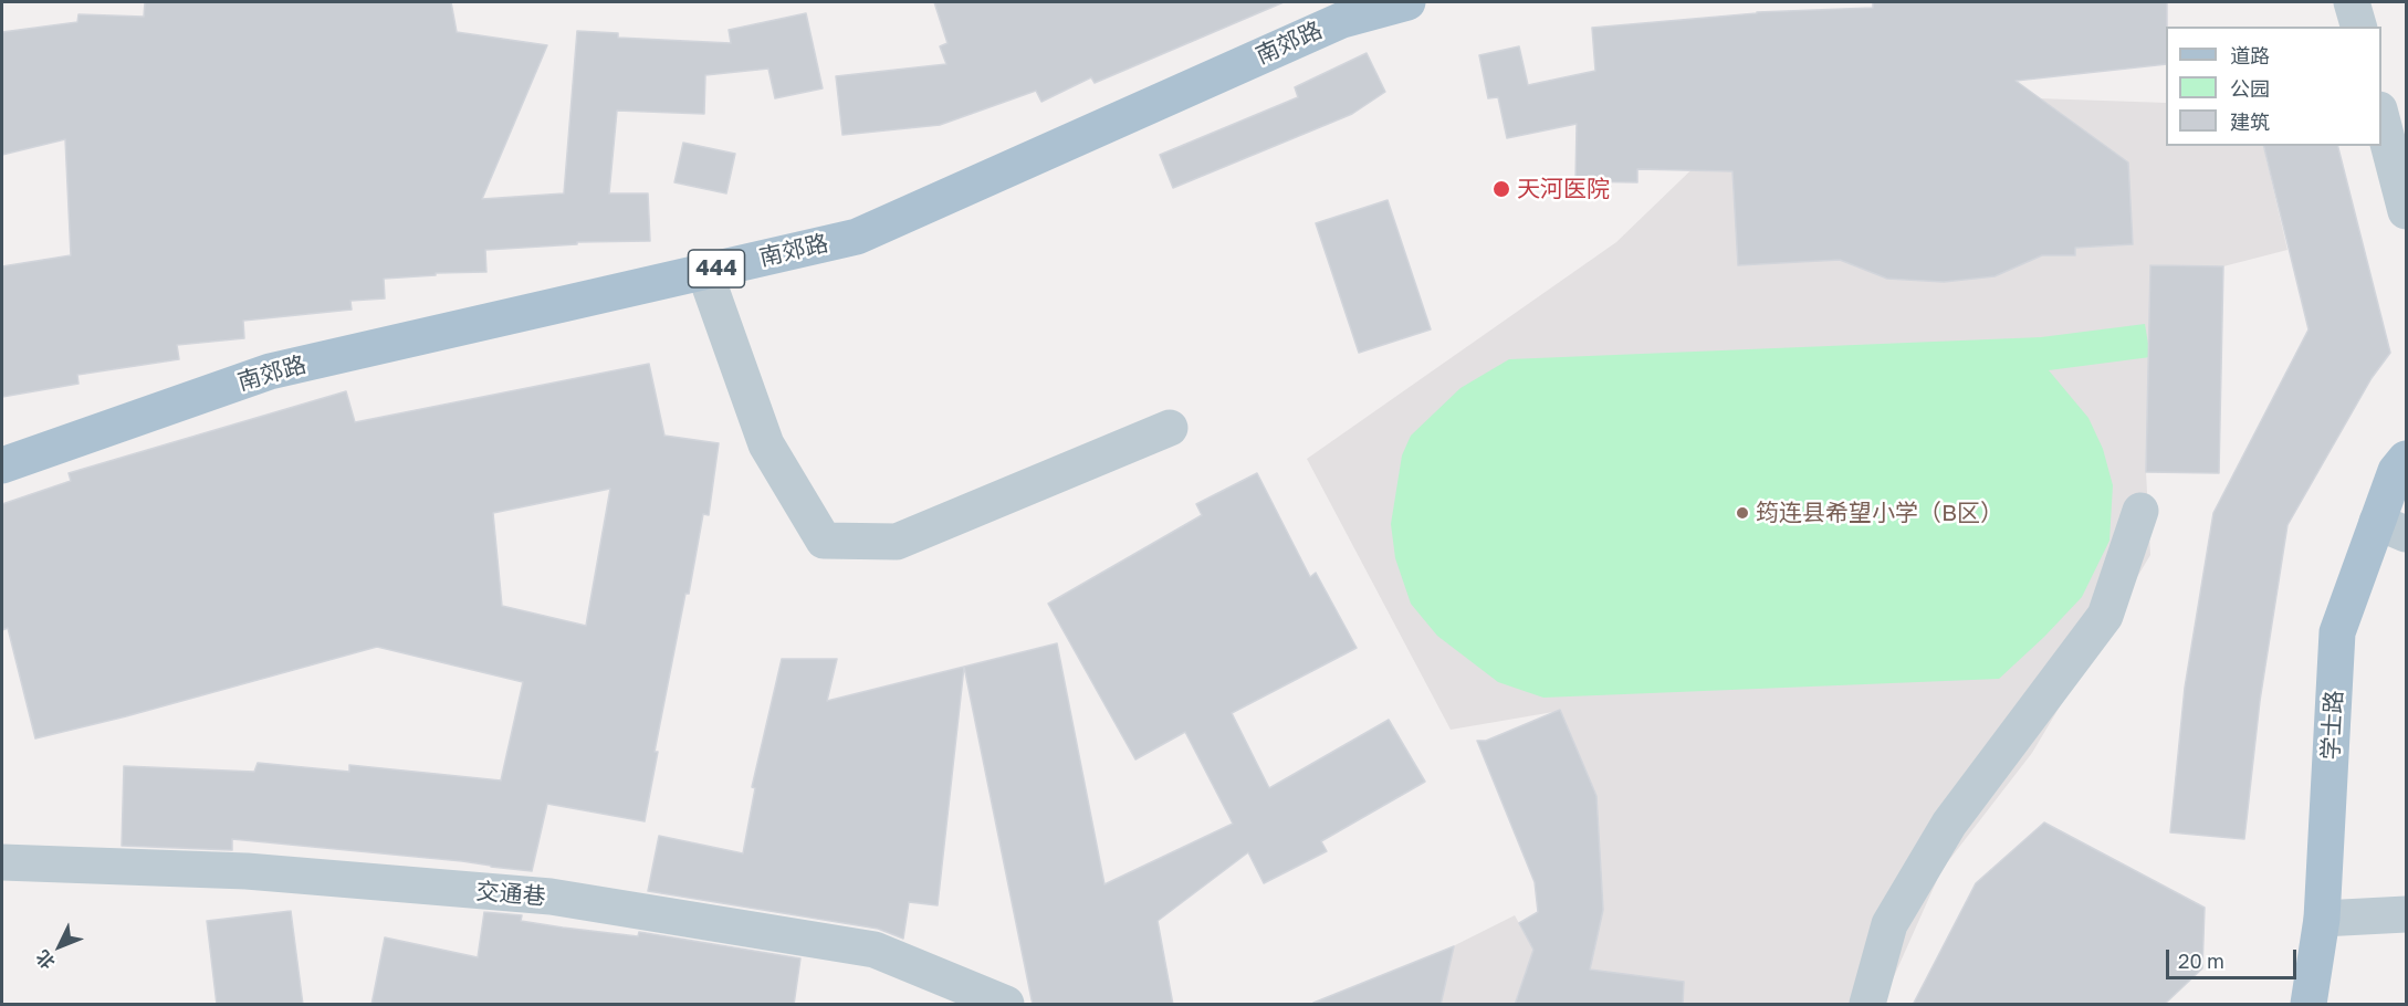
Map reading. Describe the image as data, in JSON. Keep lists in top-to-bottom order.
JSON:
{
  "streets": {
    "main road": ["南郊路", "444", "学士路"],
    "street": ["交通巷"]
  },
  "places": ["天河医院", "筠连县希望小学（B区）"],
  "legend": ["道路", "公园", "建筑"],
  "scale_bar": "20 m",
  "north": "bottom left"
}
